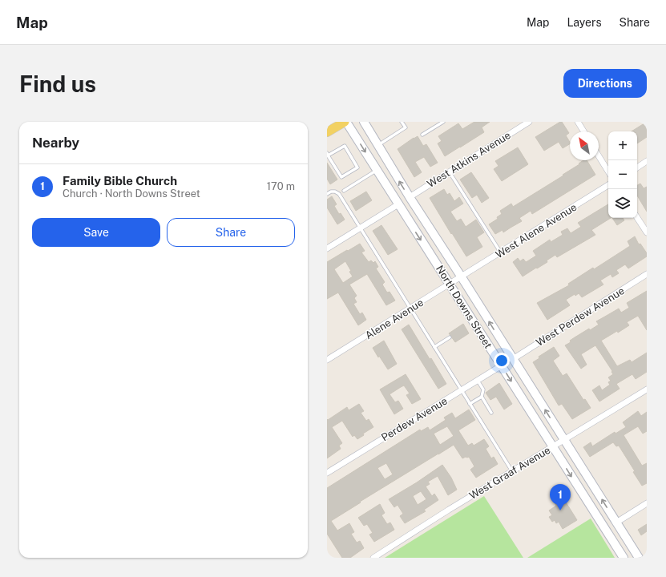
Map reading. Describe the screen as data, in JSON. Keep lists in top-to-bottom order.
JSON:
{
  "streets": {
    "street": [
      "West Atkins Avenue",
      "West Alene Avenue",
      "North Downs Street",
      "West Perdew Avenue",
      "Alene Avenue",
      "Perdew Avenue",
      "West Graaf Avenue"
    ]
  },
  "crossings": [
    ["West Atkins Avenue", "North Downs Street"],
    ["West Alene Avenue", "North Downs Street"],
    ["West Alene Avenue", "Alene Avenue"],
    ["North Downs Street", "West Perdew Avenue"],
    ["North Downs Street", "Alene Avenue"],
    ["North Downs Street", "Perdew Avenue"],
    ["North Downs Street", "West Graaf Avenue"]
  ],
  "north": "top left",
  "page": {
    "header": "Map",
    "nav": ["Map", "Layers", "Share"],
    "buttons": [
      "Directions",
      ["Save", "Share"]
    ],
    "title": "Find us",
    "heading": "Nearby",
    "map_buttons": ["+", "−"],
    "list": [
      {
        "mark": "1",
        "name": "Family Bible Church",
        "note": "Church · North Downs Street",
        "value": "170 m"
      }
    ],
    "pins": "1"
  }
}
